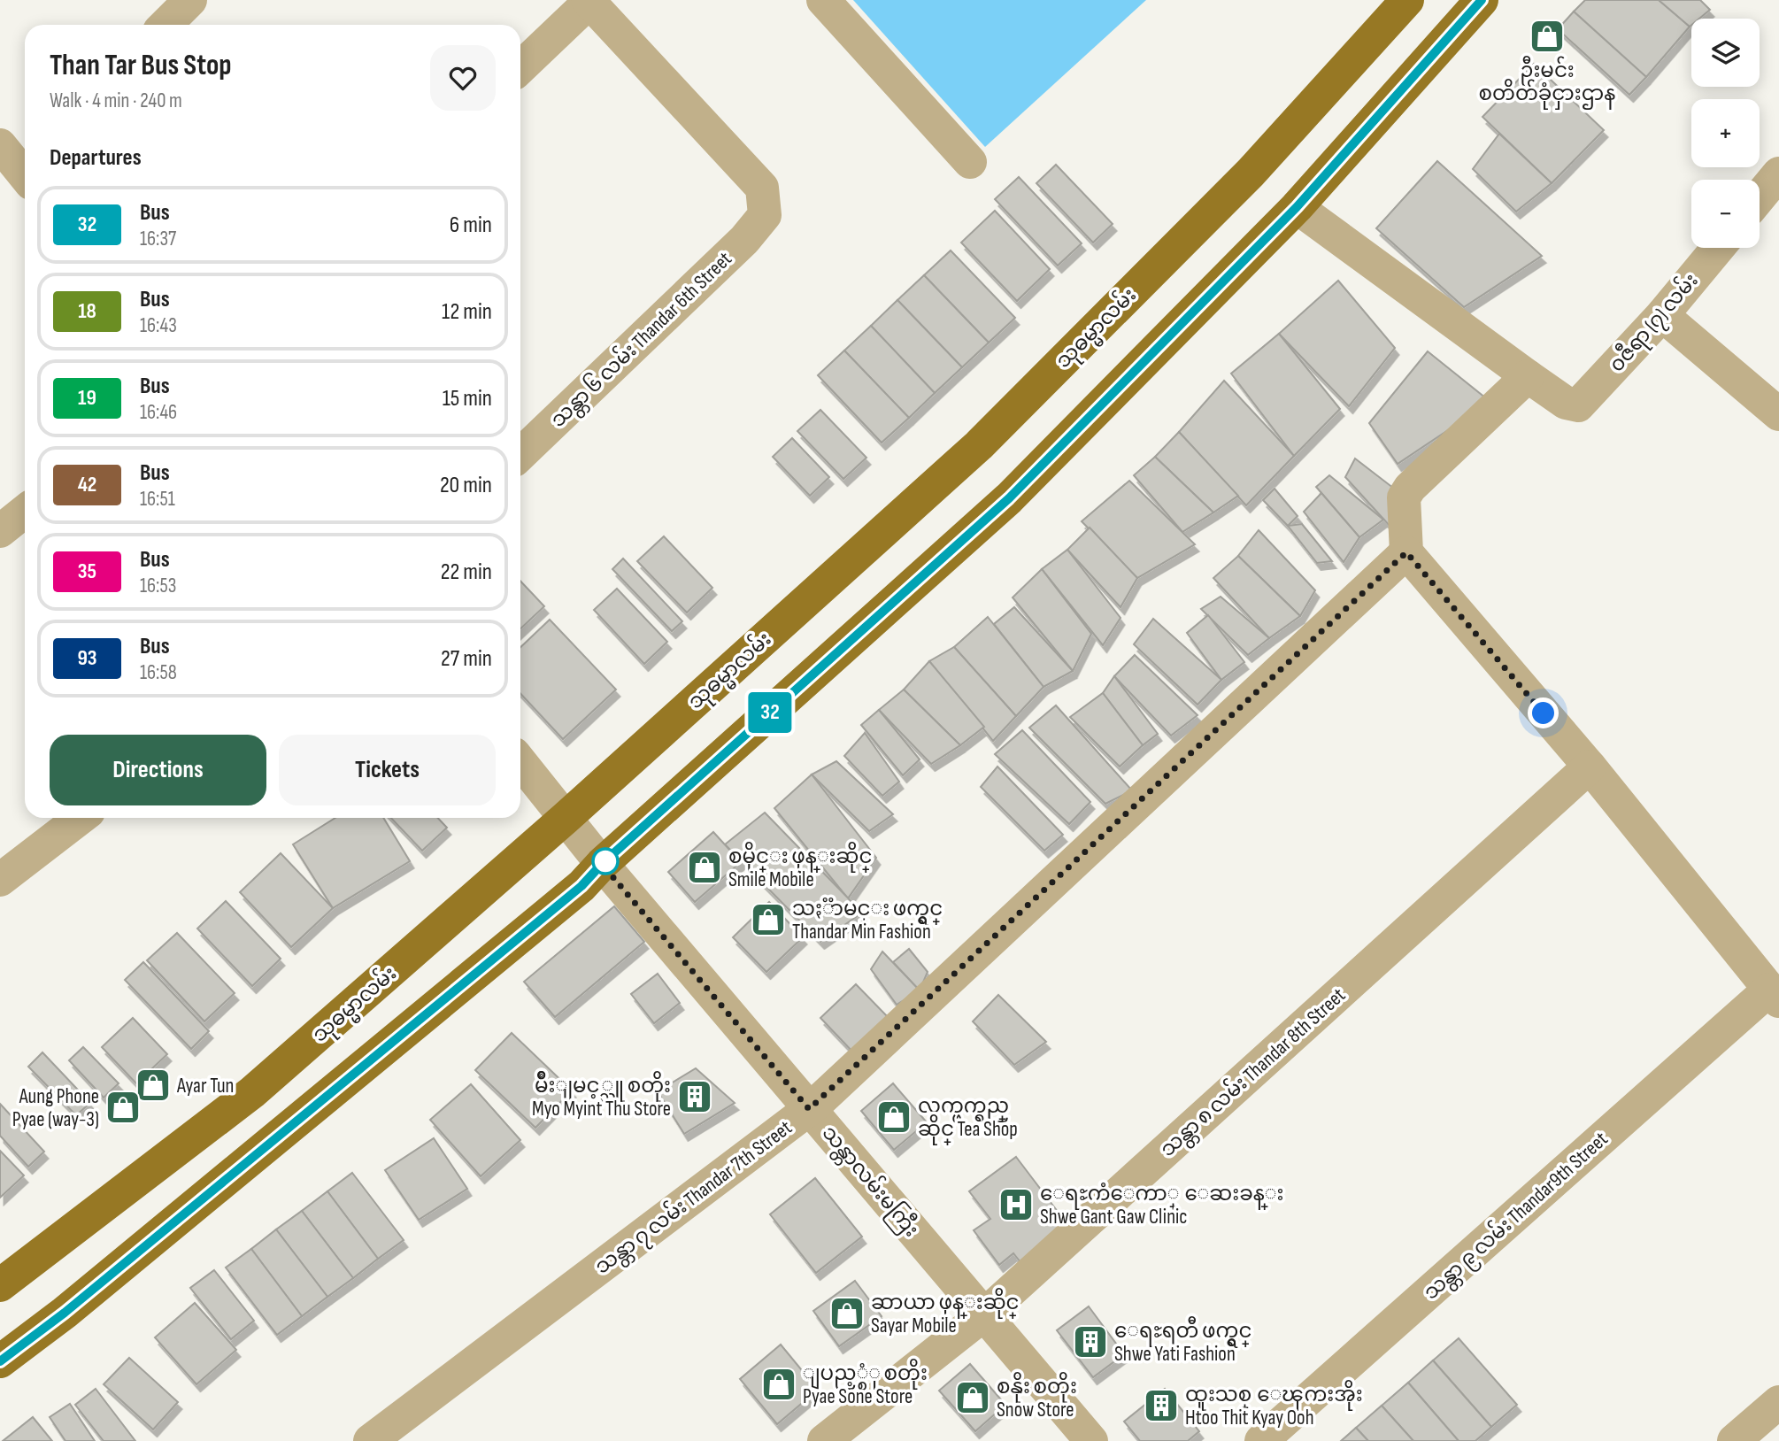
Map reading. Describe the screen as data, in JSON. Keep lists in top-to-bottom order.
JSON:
{
  "streets": {
    "main road": ["သုဓမ္မာလမ်း"],
    "street": [
      "၀ဇီရာ (၇) လမ်း",
      "သန္တာ ၆ လမ်း Thandar 6th Street",
      "သန္တာ ၈ လမ်း Thandar 8th Street",
      "သန္တာလမ်းမကြီး",
      "သန္တာ ၇ လမ်း Thandar 7th Street",
      "သန္တာ ၉ လမ်း Thandar9th Street"
    ]
  },
  "crossings": [
    ["သုဓမ္မာလမ်း", "သန္တာလမ်းမကြီး"],
    ["သန္တာ ၈ လမ်း Thandar 8th Street", "သန္တာလမ်းမကြီး"],
    ["သန္တာလမ်းမကြီး", "သန္တာ ၇ လမ်း Thandar 7th Street"]
  ],
  "places": {
    "shop": [
      "ဦးမင်း စတိတ်ခုံငှားဌာန",
      "စမိုင္း ဖုန္းဆိုင္ Smile Mobile",
      "သႏၱာမင္း ဖက္ရွင္ Thandar Min Fashion",
      "Ayar Tun",
      "Aung Phone Pyae (way-3)",
      "လက္ဖက္ရည္ ဆိုင္ Tea Shop",
      "ဆာယာ ဖုန္းဆိုင္ Sayar Mobile",
      "ျပည့္စံု စတိုး Pyae Sone Store",
      "စနိုး စတိုး Snow Store"
    ],
    "building": ["မ်ိဳးျမင့္သူ စတိုး Myo Myint Thu Store", "ေရႊရတီ ဖက္ရွင္ Shwe Yati Fashion", "ထူးသစ္ ေၾကးအိုး Htoo Thit Kyay Ooh"],
    "hospital": ["ေရႊကံေကာ္ ေဆးခန္း Shwe Gant Gaw Clinic"]
  },
  "lines": ["bus line 32"],
  "page": {
    "on_map": "32",
    "map_buttons": ["+", "−"],
    "heading": [
      ["Than Tar Bus Stop", "Walk · 4 min · 240 m"],
      "Departures"
    ],
    "list": [
      {
        "mark": "32",
        "name": "Bus",
        "note": "16:37",
        "value": "6 min"
      },
      {
        "mark": "18",
        "name": "Bus",
        "note": "16:43",
        "value": "12 min"
      },
      {
        "mark": "19",
        "name": "Bus",
        "note": "16:46",
        "value": "15 min"
      },
      {
        "mark": "42",
        "name": "Bus",
        "note": "16:51",
        "value": "20 min"
      },
      {
        "mark": "35",
        "name": "Bus",
        "note": "16:53",
        "value": "22 min"
      },
      {
        "mark": "93",
        "name": "Bus",
        "note": "16:58",
        "value": "27 min"
      }
    ],
    "buttons": ["Directions", "Tickets"]
  }
}
